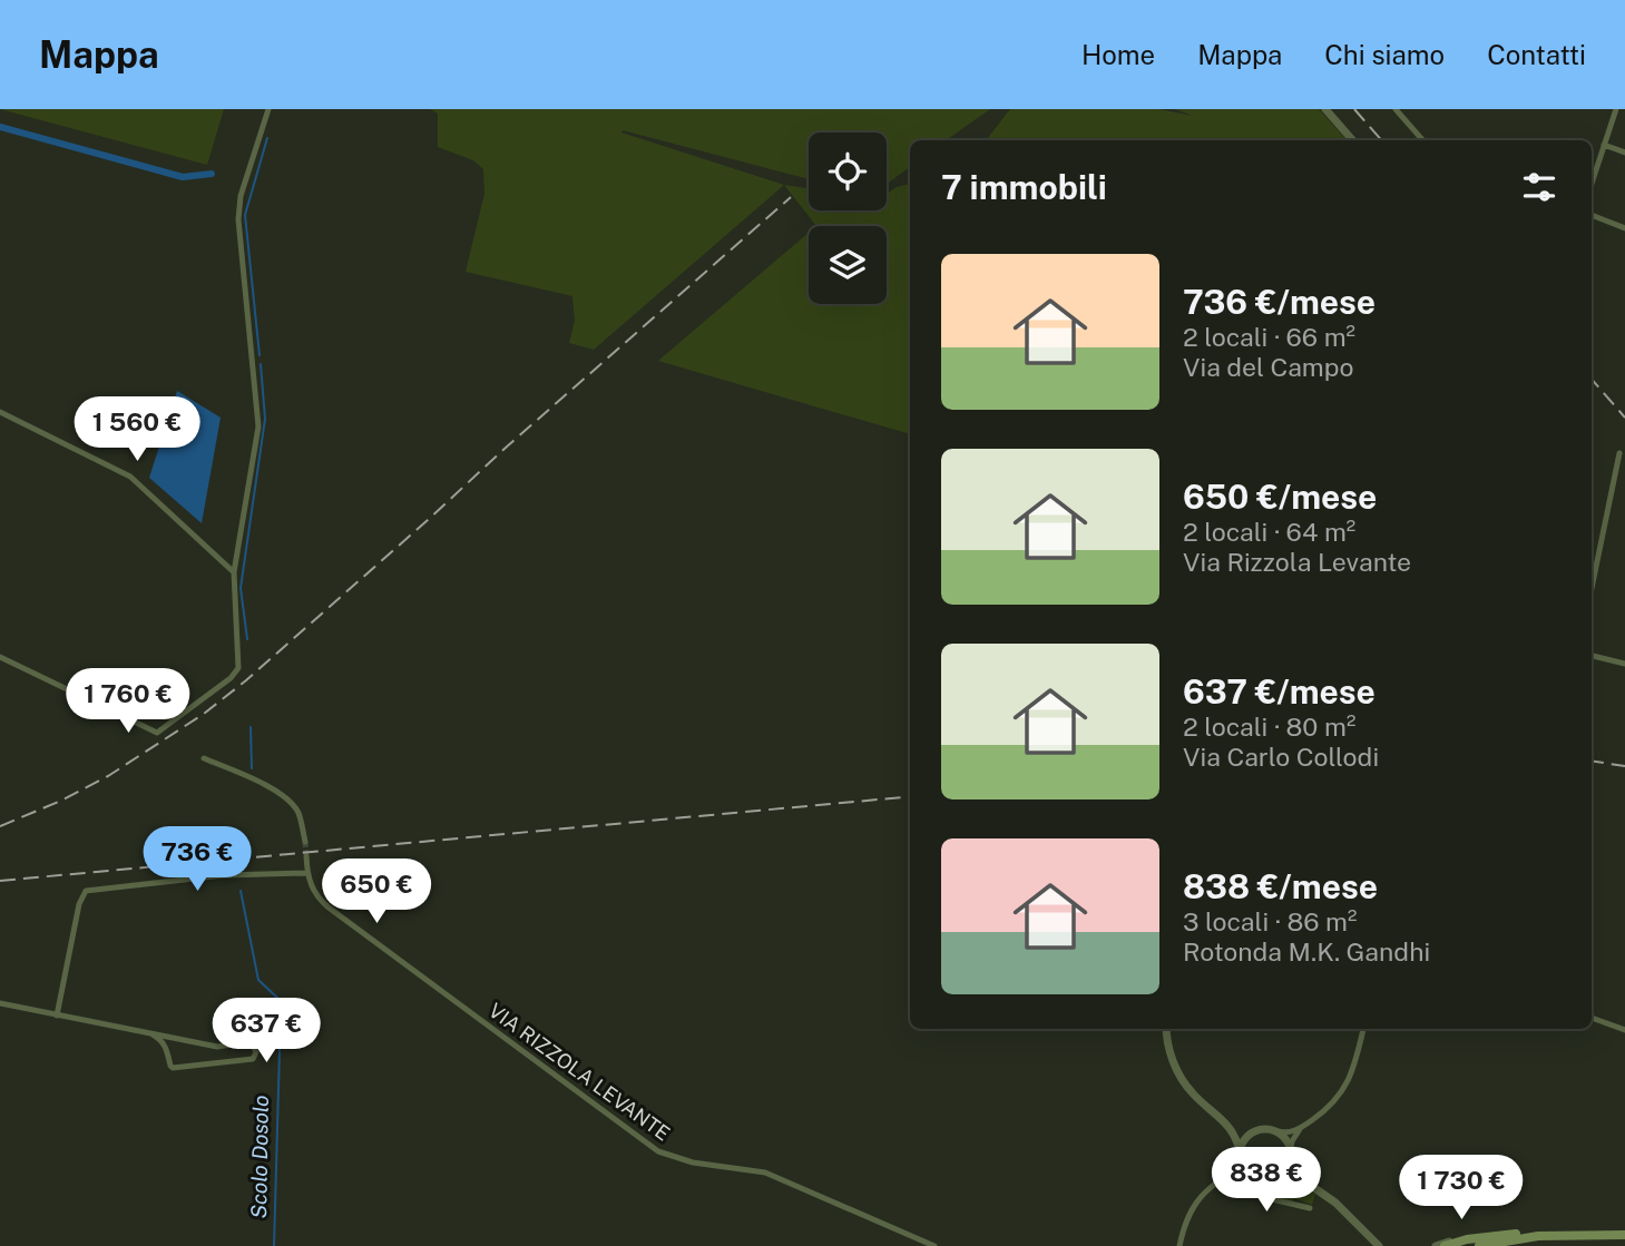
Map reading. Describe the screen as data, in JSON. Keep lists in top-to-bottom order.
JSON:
{
  "streets": {
    "street": ["VIA RIZZOLA LEVANTE"]
  },
  "water": ["Scolo Dosolo"],
  "page": {
    "header": "Mappa",
    "nav": [
      "Home",
      "Mappa",
      "Chi siamo",
      "Contatti"
    ],
    "heading": "7 immobili",
    "list": [
      {
        "name": "736 €/mese",
        "note": "2 locali · 66 m² · Via del Campo"
      },
      {
        "name": "650 €/mese",
        "note": "2 locali · 64 m² · Via Rizzola Levante"
      },
      {
        "name": "637 €/mese",
        "note": "2 locali · 80 m² · Via Carlo Collodi"
      },
      {
        "name": "838 €/mese",
        "note": "3 locali · 86 m² · Rotonda M.K. Gandhi"
      }
    ],
    "price": [
      "1 560 €",
      "1 760 €",
      "736 €",
      "650 €",
      "637 €",
      "838 €",
      "1 730 €"
    ]
  }
}
